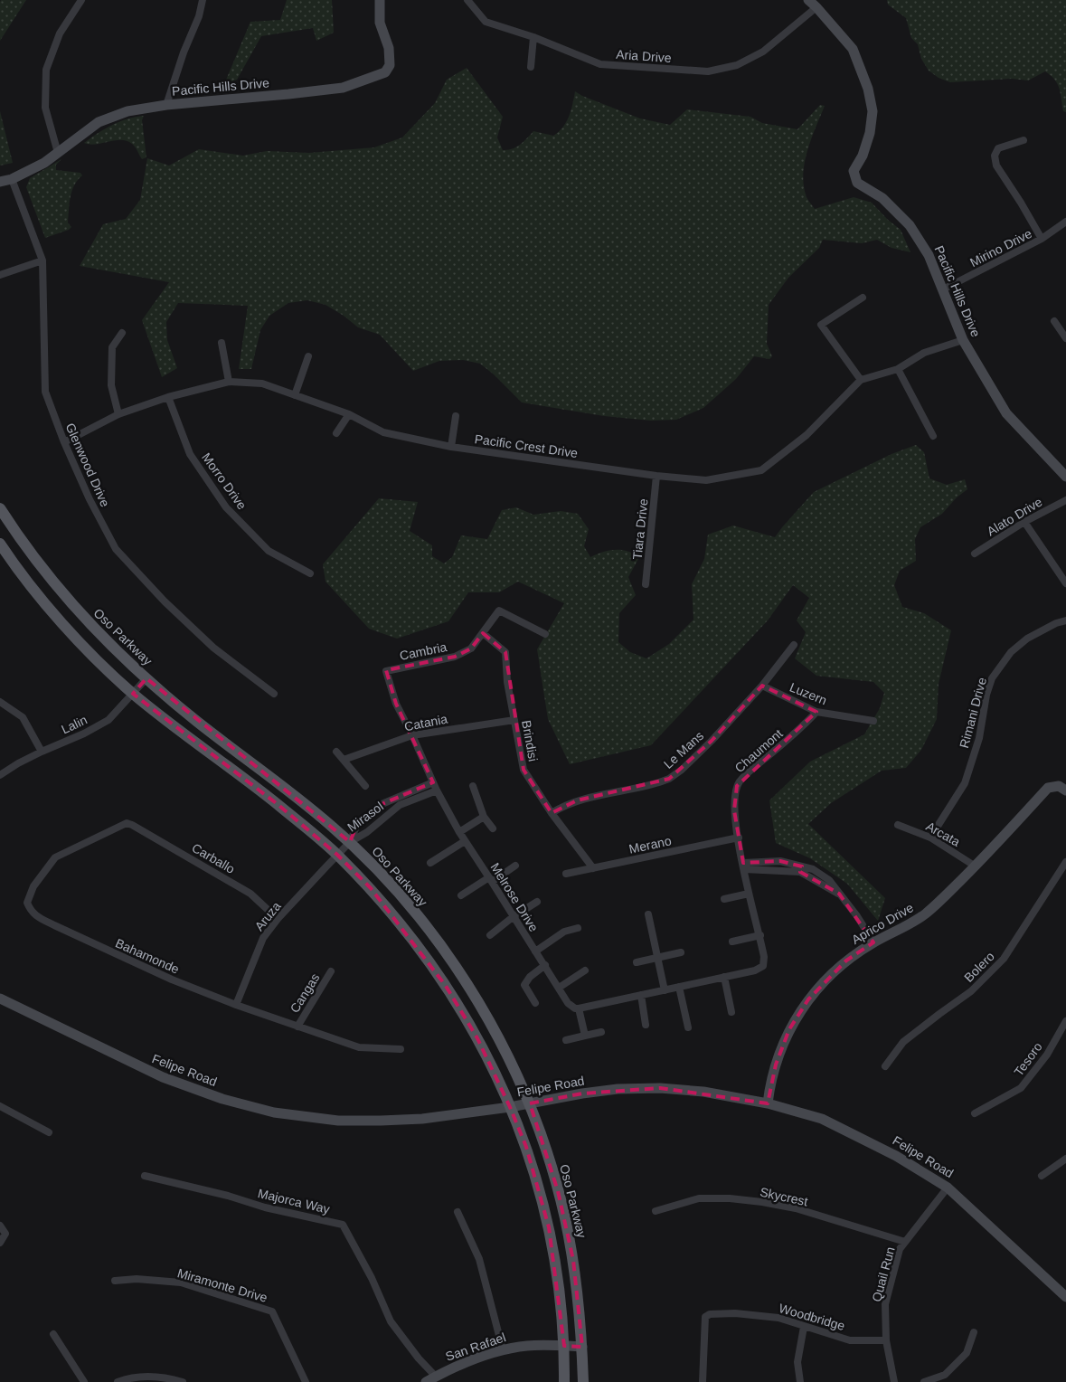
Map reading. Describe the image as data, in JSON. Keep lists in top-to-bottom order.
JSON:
{
  "streets": {
    "main road": ["Oso Parkway"],
    "street": [
      "Aria Drive",
      "Pacific Hills Drive",
      "Mirino Drive",
      "Pacific Crest Drive",
      "Glenwood Drive",
      "Morro Drive",
      "Alato Drive",
      "Tiara Drive",
      "Cambria",
      "Luzern",
      "Rimani Drive",
      "Catania",
      "Lalin",
      "Brindisi",
      "Le Mans",
      "Chaumont",
      "Mirasol",
      "Arcata",
      "Merano",
      "Carballo",
      "Melrose Drive",
      "Aruza",
      "Aprico Drive",
      "Bahamonde",
      "Bolero",
      "Cangas",
      "Tesoro",
      "Felipe Road",
      "Skycrest",
      "Majorca Way",
      "Quail Run",
      "Miramonte Drive",
      "Woodbridge",
      "San Rafael"
    ]
  },
  "crossings": [
    ["Aria Drive", "Pacific Hills Drive"],
    ["Pacific Hills Drive", "Mirino Drive"],
    ["Pacific Hills Drive", "Pacific Crest Drive"],
    ["Pacific Hills Drive", "Glenwood Drive"],
    ["Pacific Crest Drive", "Glenwood Drive"],
    ["Pacific Crest Drive", "Morro Drive"],
    ["Pacific Crest Drive", "Tiara Drive"],
    ["Oso Parkway", "Lalin"],
    ["Oso Parkway", "Mirasol"],
    ["Oso Parkway", "Felipe Road"],
    ["Oso Parkway", "San Rafael"],
    ["Cambria", "Brindisi"],
    ["Cambria", "Melrose Drive"],
    ["Luzern", "Le Mans"],
    ["Luzern", "Chaumont"],
    ["Rimani Drive", "Arcata"],
    ["Catania", "Brindisi"],
    ["Catania", "Melrose Drive"],
    ["Brindisi", "Le Mans"],
    ["Brindisi", "Merano"],
    ["Chaumont", "Merano"],
    ["Mirasol", "Melrose Drive"],
    ["Mirasol", "Aruza"],
    ["Arcata", "Aprico Drive"],
    ["Carballo", "Aruza"],
    ["Carballo", "Bahamonde"],
    ["Aruza", "Bahamonde"],
    ["Aprico Drive", "Felipe Road"],
    ["Bahamonde", "Cangas"],
    ["Felipe Road", "Quail Run"],
    ["Skycrest", "Quail Run"],
    ["Majorca Way", "San Rafael"],
    ["Quail Run", "Woodbridge"]
  ]
}
